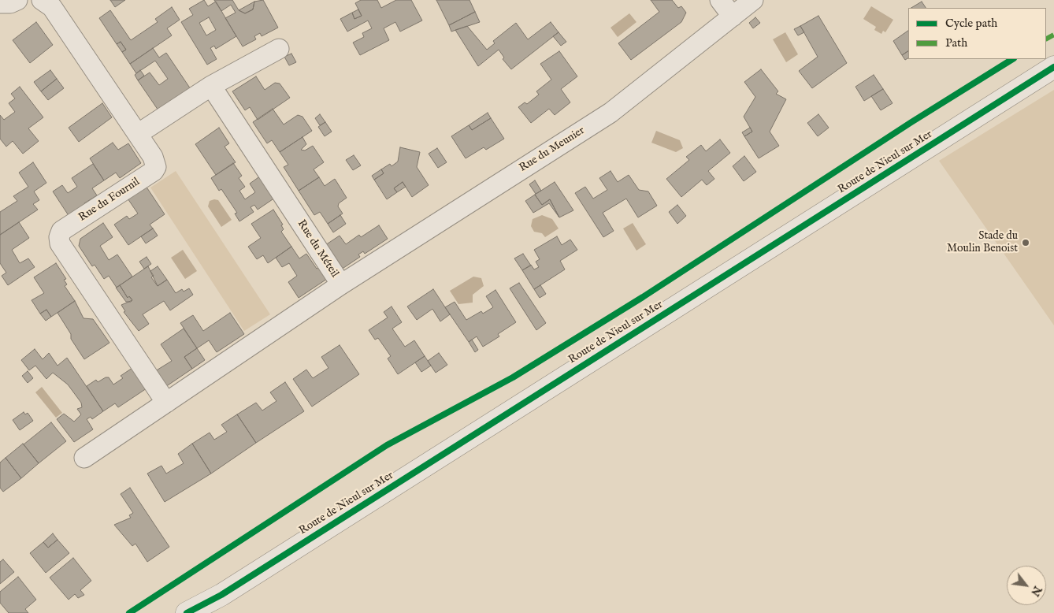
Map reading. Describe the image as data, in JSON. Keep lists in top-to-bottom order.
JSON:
{
  "streets": {
    "street": [
      "Rue du Meunier",
      "Route de Nieul sur Mer",
      "Rue du Fournil",
      "Rue du Méteil"
    ]
  },
  "crossings": [
    ["Rue du Meunier", "Rue du Méteil"],
    ["Rue du Fournil", "Rue du Méteil"]
  ],
  "places": ["Stade du Moulin Benoist"],
  "legend": ["Cycle path", "Path"],
  "north": "bottom right"
}
